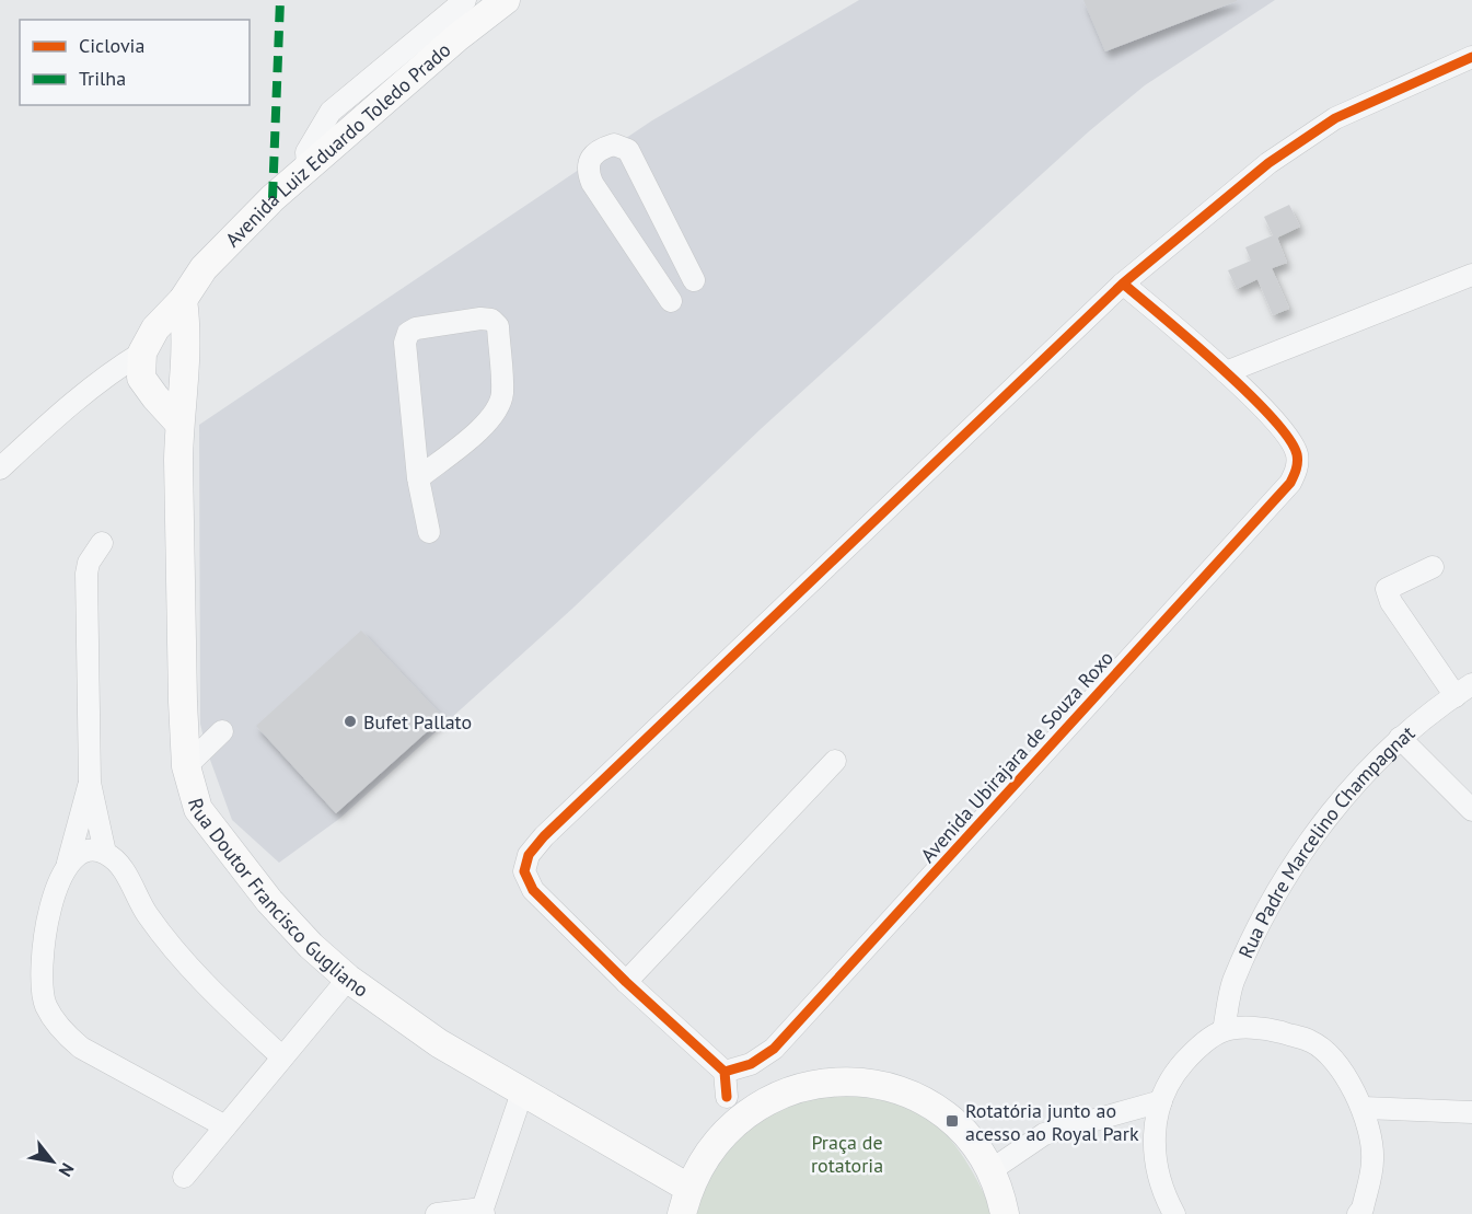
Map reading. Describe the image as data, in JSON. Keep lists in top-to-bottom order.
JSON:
{
  "streets": {
    "main road": ["Avenida Luiz Eduardo Toledo Prado", "Rua Doutor Francisco Gugliano"],
    "street": ["Avenida Ubirajara de Souza Roxo", "Rua Padre Marcelino Champagnat"]
  },
  "parks": ["Praça de rotatoria"],
  "places": {
    "other": ["Bufet Pallato"],
    "transit": ["Rotatória junto ao acesso ao Royal Park"]
  },
  "legend": ["Ciclovia", "Trilha"],
  "north": "bottom right"
}
